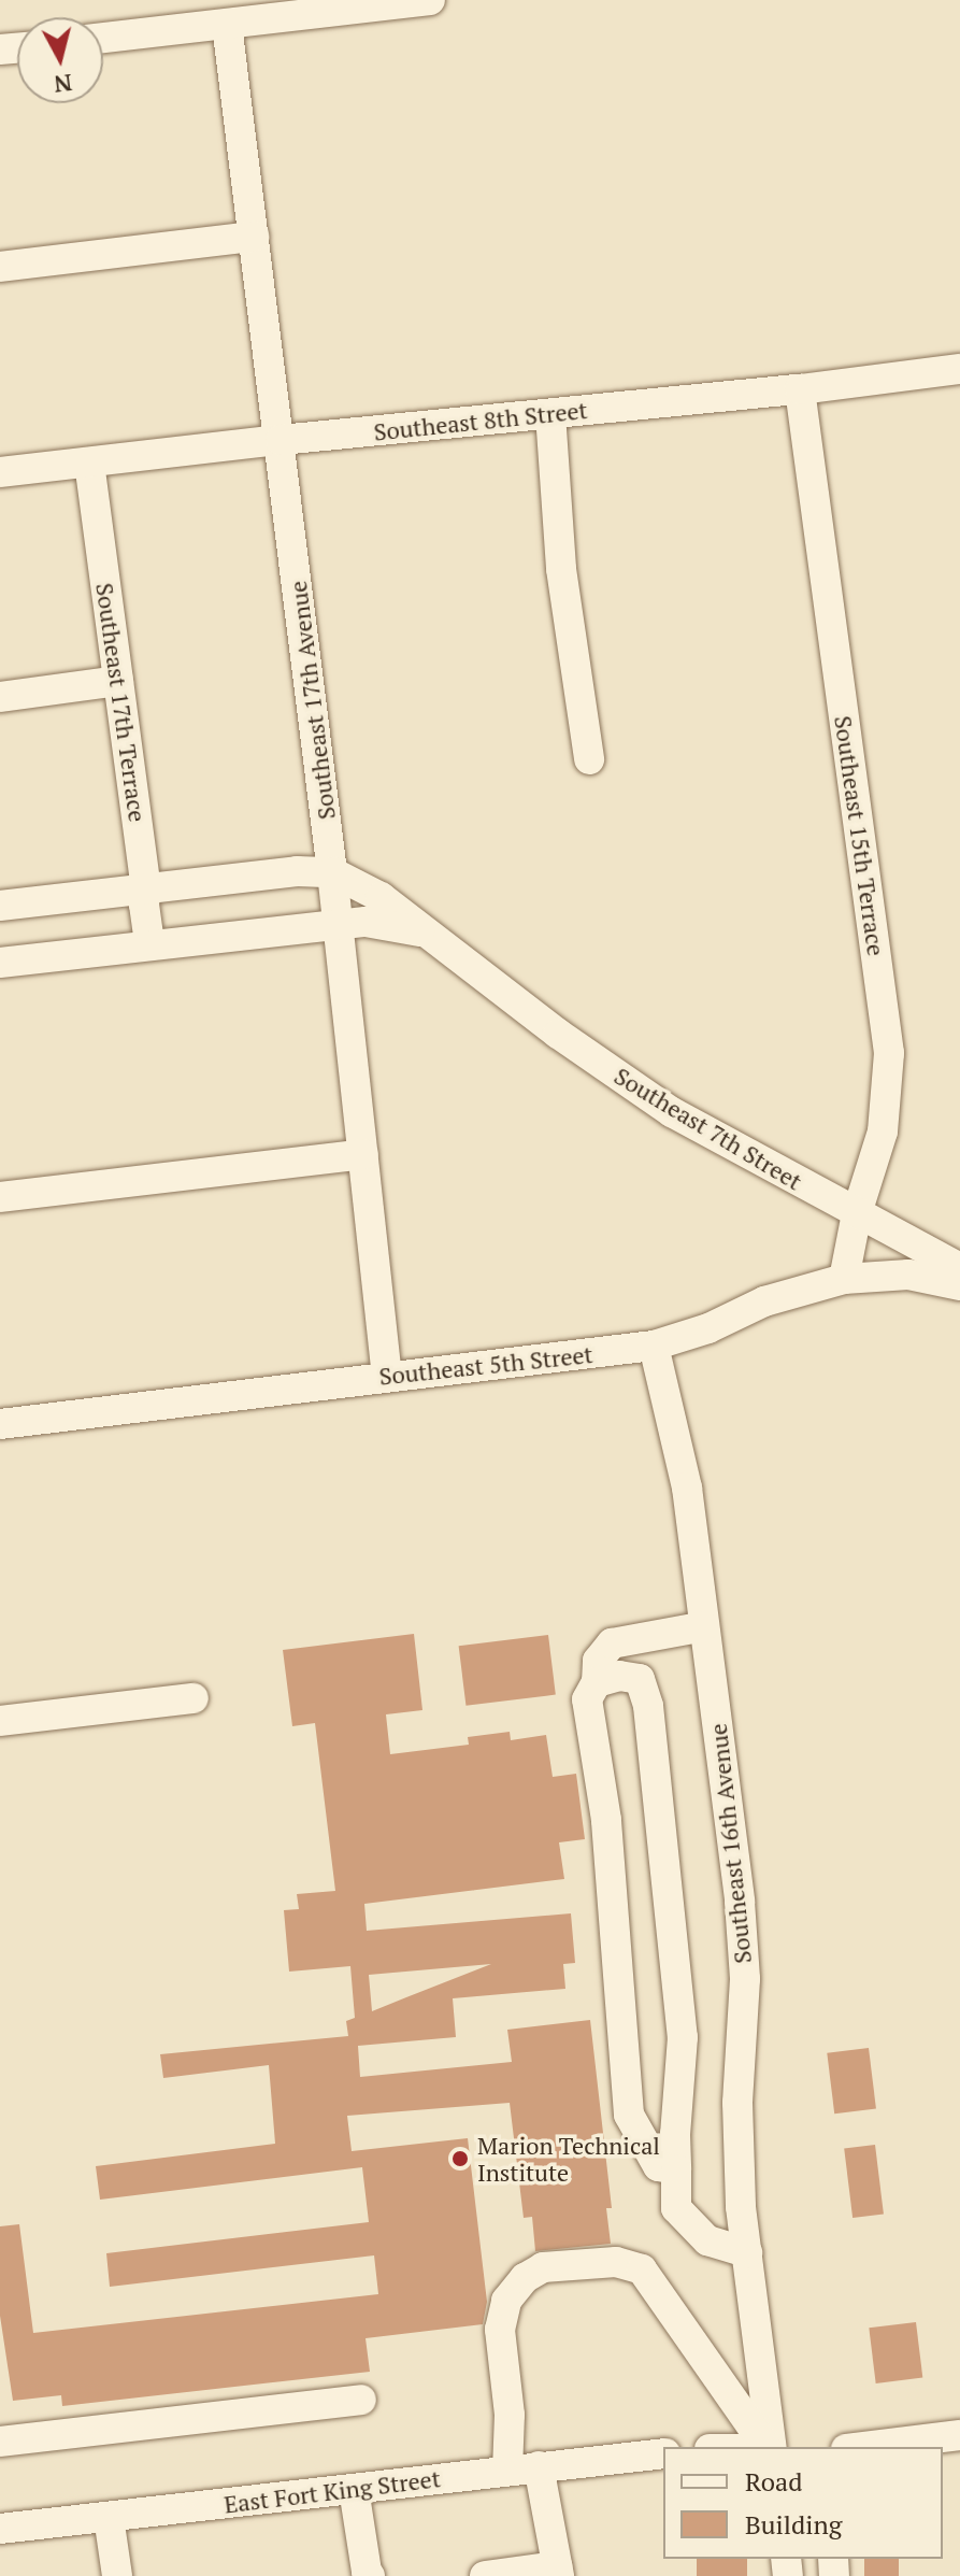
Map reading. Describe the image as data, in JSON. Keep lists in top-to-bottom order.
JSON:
{
  "streets": {
    "street": [
      "Southeast 8th Street",
      "Southeast 17th Avenue",
      "Southeast 17th Terrace",
      "Southeast 15th Terrace",
      "Southeast 7th Street",
      "Southeast 5th Street",
      "Southeast 16th Avenue",
      "East Fort King Street"
    ]
  },
  "crossings": [
    ["Southeast 8th Street", "Southeast 17th Avenue"],
    ["Southeast 8th Street", "Southeast 17th Terrace"],
    ["Southeast 8th Street", "Southeast 15th Terrace"],
    ["Southeast 17th Avenue", "Southeast 7th Street"],
    ["Southeast 17th Avenue", "Southeast 5th Street"],
    ["Southeast 17th Terrace", "Southeast 7th Street"],
    ["Southeast 15th Terrace", "Southeast 7th Street"],
    ["Southeast 15th Terrace", "Southeast 5th Street"],
    ["Southeast 5th Street", "Southeast 16th Avenue"]
  ],
  "places": ["Marion Technical Institute"],
  "legend": ["Road", "Building"],
  "north": "bottom"
}
